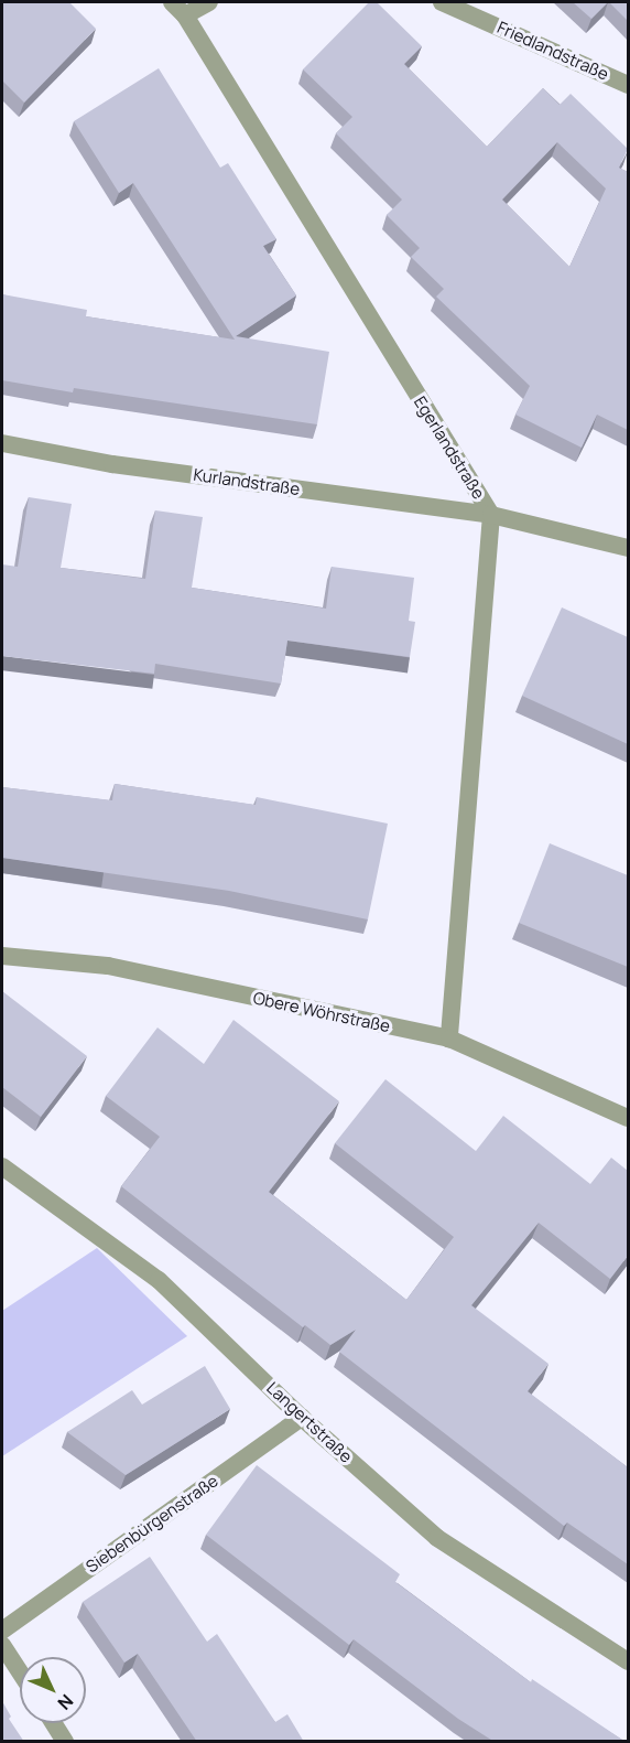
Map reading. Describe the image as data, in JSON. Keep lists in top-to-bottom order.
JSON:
{
  "streets": {
    "street": [
      "Friedlandstraße",
      "Egerlandstraße",
      "Kurlandstraße",
      "Obere Wöhrstraße",
      "Langertstraße",
      "Siebenbürgenstraße"
    ]
  },
  "crossings": [
    ["Egerlandstraße", "Kurlandstraße"],
    ["Egerlandstraße", "Obere Wöhrstraße"],
    ["Langertstraße", "Siebenbürgenstraße"]
  ],
  "north": "bottom right"
}
